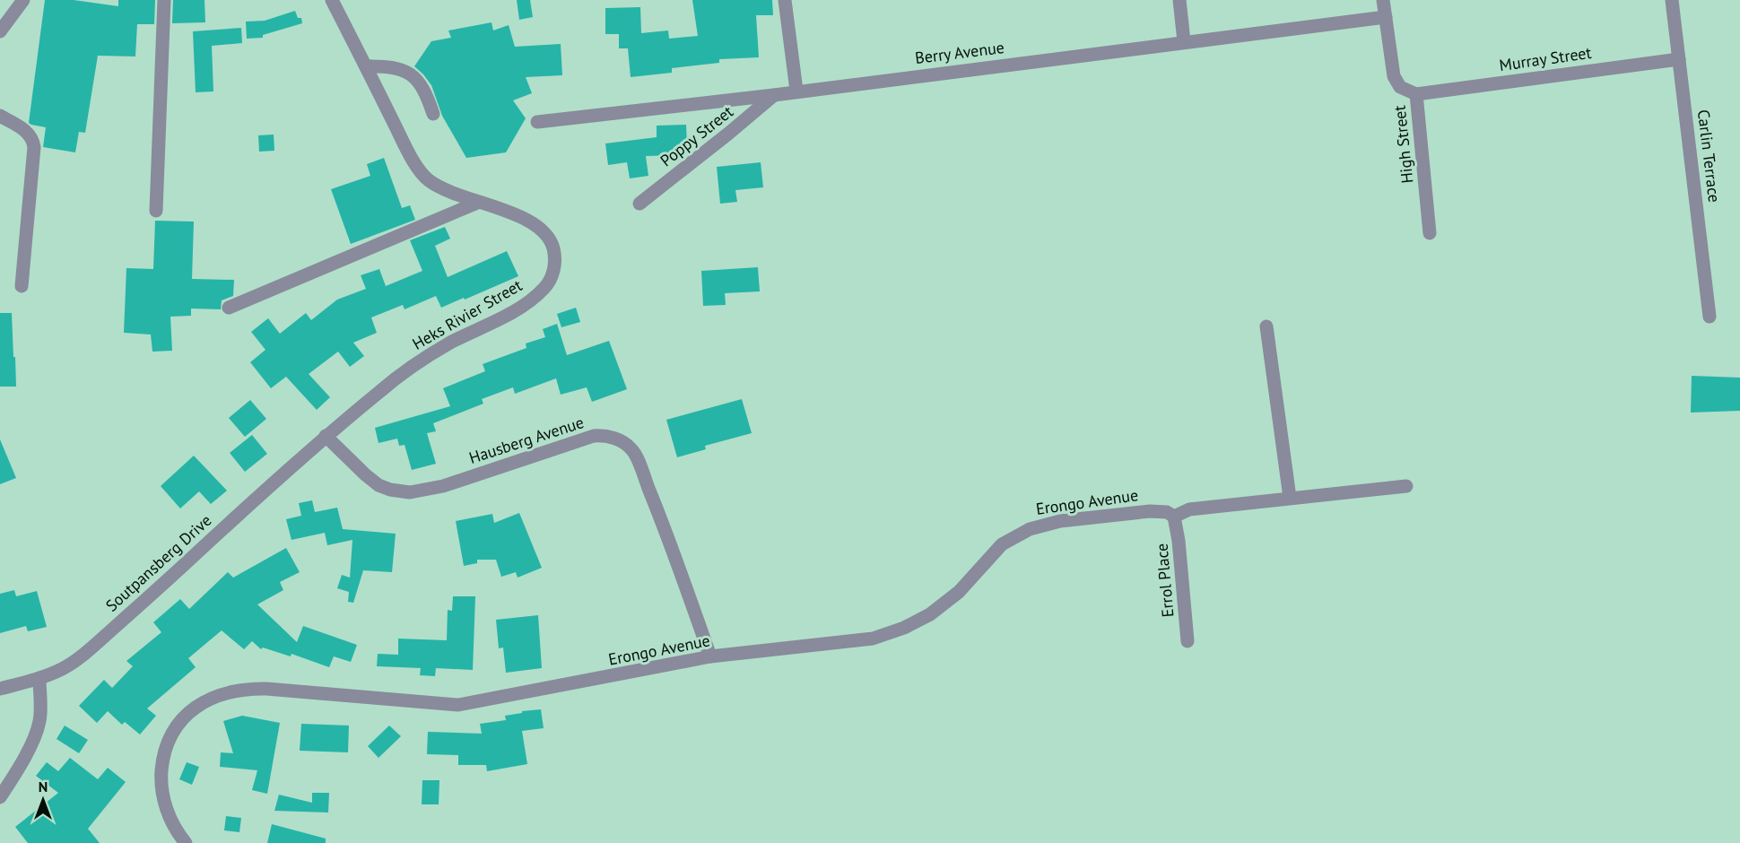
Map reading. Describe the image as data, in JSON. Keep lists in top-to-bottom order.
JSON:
{
  "streets": {
    "street": [
      "Berry Avenue",
      "Murray Street",
      "Poppy Street",
      "High Street",
      "Carlin Terrace",
      "Heks Rivier Street",
      "Hausberg Avenue",
      "Erongo Avenue",
      "Soutpansberg Drive",
      "Errol Place"
    ]
  },
  "crossings": [
    ["Berry Avenue", "Poppy Street"],
    ["Berry Avenue", "High Street"],
    ["Murray Street", "High Street"],
    ["Murray Street", "Carlin Terrace"],
    ["Heks Rivier Street", "Hausberg Avenue"],
    ["Heks Rivier Street", "Soutpansberg Drive"],
    ["Hausberg Avenue", "Erongo Avenue"],
    ["Hausberg Avenue", "Soutpansberg Drive"],
    ["Erongo Avenue", "Errol Place"]
  ],
  "north": "top"
}
